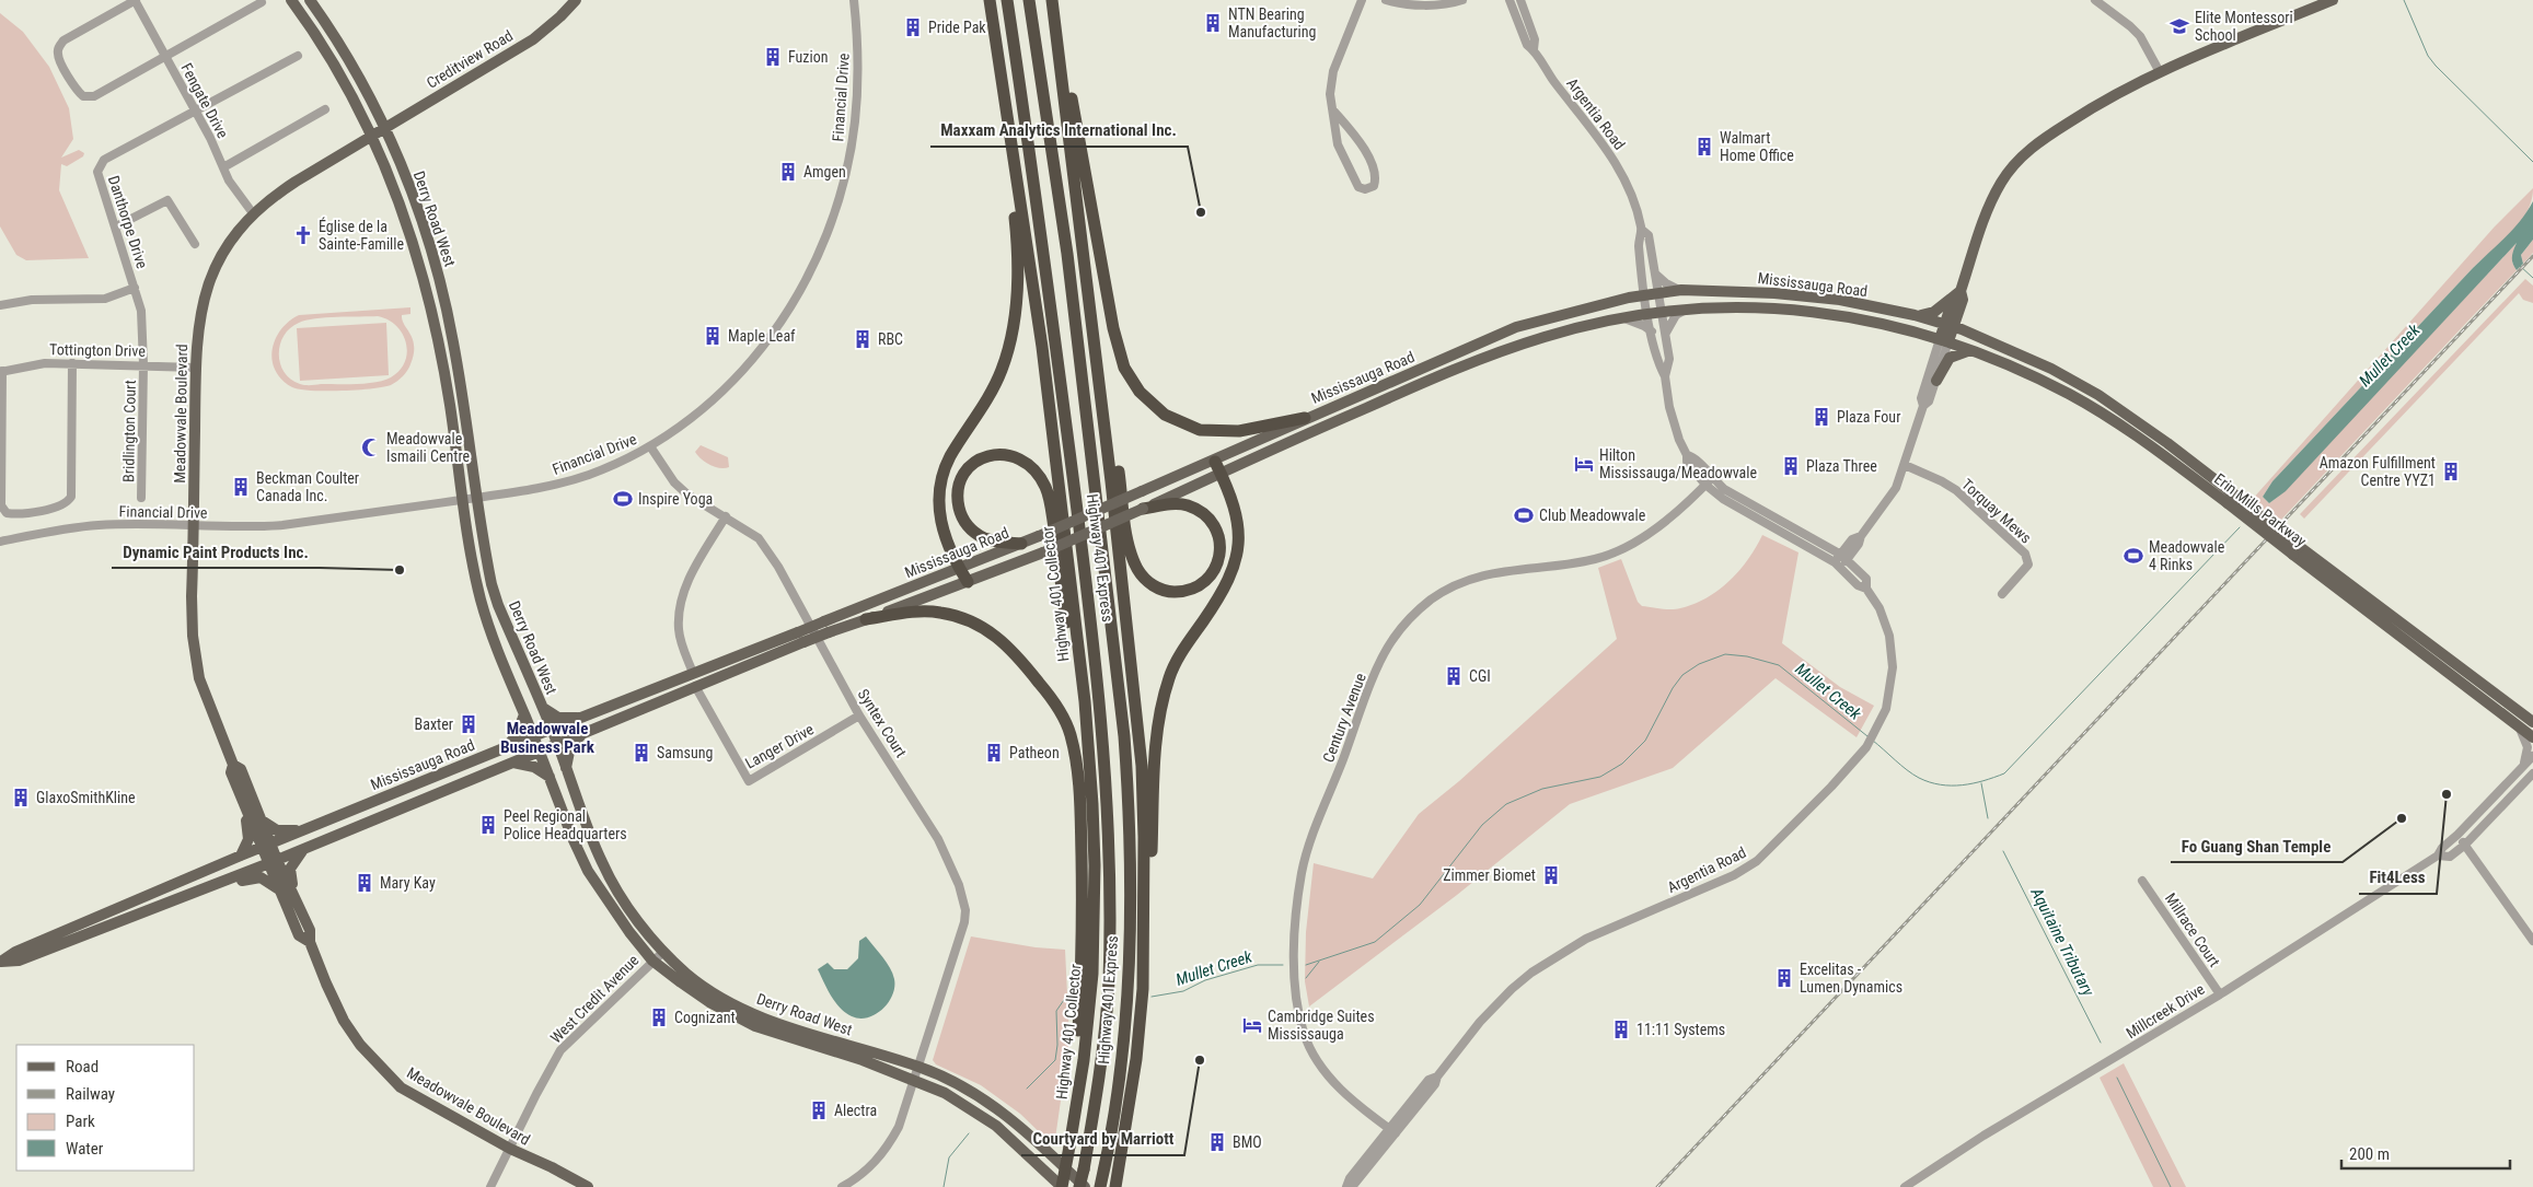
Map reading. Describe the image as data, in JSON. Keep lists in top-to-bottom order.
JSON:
{
  "streets": {
    "highway": ["Highway 401 Express", "Highway 401 Collector"],
    "main road": [
      "Creditview Road",
      "Derry Road West",
      "Mississauga Road",
      "Meadowvale Boulevard",
      "Erin Mills Parkway"
    ],
    "street": [
      "Financial Drive",
      "Fengate Drive",
      "Argentia Road",
      "Danthorpe Drive",
      "Tottington Drive",
      "Bridlington Court",
      "Torquay Mews",
      "Century Avenue",
      "Syntex Court",
      "Langer Drive",
      "Millrace Court",
      "West Credit Avenue",
      "Millcreek Drive"
    ]
  },
  "crossings": [
    ["Creditview Road", "Derry Road West"],
    ["Creditview Road", "Meadowvale Boulevard"],
    ["Financial Drive", "Derry Road West"],
    ["Financial Drive", "Meadowvale Boulevard"],
    ["Financial Drive", "Syntex Court"],
    ["Fengate Drive", "Danthorpe Drive"],
    ["Fengate Drive", "Meadowvale Boulevard"],
    ["Argentia Road", "Mississauga Road"],
    ["Argentia Road", "Century Avenue"],
    ["Derry Road West", "Mississauga Road"],
    ["Derry Road West", "Meadowvale Boulevard"],
    ["Derry Road West", "Highway 401 Collector"],
    ["Derry Road West", "Syntex Court"],
    ["Derry Road West", "West Credit Avenue"],
    ["Danthorpe Drive", "Tottington Drive"],
    ["Danthorpe Drive", "Bridlington Court"],
    ["Mississauga Road", "Meadowvale Boulevard"],
    ["Mississauga Road", "Erin Mills Parkway"],
    ["Mississauga Road", "Langer Drive"],
    ["Tottington Drive", "Meadowvale Boulevard"],
    ["Tottington Drive", "Bridlington Court"],
    ["Meadowvale Boulevard", "West Credit Avenue"],
    ["Syntex Court", "Langer Drive"],
    ["Millrace Court", "Millcreek Drive"]
  ],
  "districts": ["Meadowvale Business Park"],
  "water": ["Mullet Creek", "Aquitaine Tributary"],
  "places": {
    "building": [
      "NTN Bearing Manufacturing",
      "Pride Pak",
      "Fuzion",
      "Walmart Home Office",
      "Amgen",
      "Maple Leaf",
      "RBC",
      "Plaza Four",
      "Plaza Three",
      "Amazon Fulfillment Centre YYZ1",
      "Beckman Coulter Canada Inc.",
      "CGI",
      "Baxter",
      "Samsung",
      "Patheon",
      "GlaxoSmithKline",
      "Peel Regional Police Headquarters",
      "Zimmer Biomet",
      "Mary Kay",
      "Excelitas - Lumen Dynamics",
      "Cognizant",
      "11:11 Systems",
      "Alectra",
      "BMO"
    ],
    "school or university": ["Elite Montessori School"],
    "other": [
      "Maxxam Analytics International Inc.",
      "Dynamic Paint Products Inc.",
      "Fit4Less",
      "Fo Guang Shan Temple",
      "Courtyard by Marriott"
    ],
    "church": ["Église de la Sainte-Famille"],
    "mosque": ["Meadowvale Ismaili Centre"],
    "hotel": ["Hilton Mississauga/Meadowvale", "Cambridge Suites Mississauga"],
    "sports": ["Inspire Yoga", "Club Meadowvale", "Meadowvale 4 Rinks"]
  },
  "legend": [
    "Road",
    "Railway",
    "Park",
    "Water"
  ],
  "scale_bar": "200 m"
}
